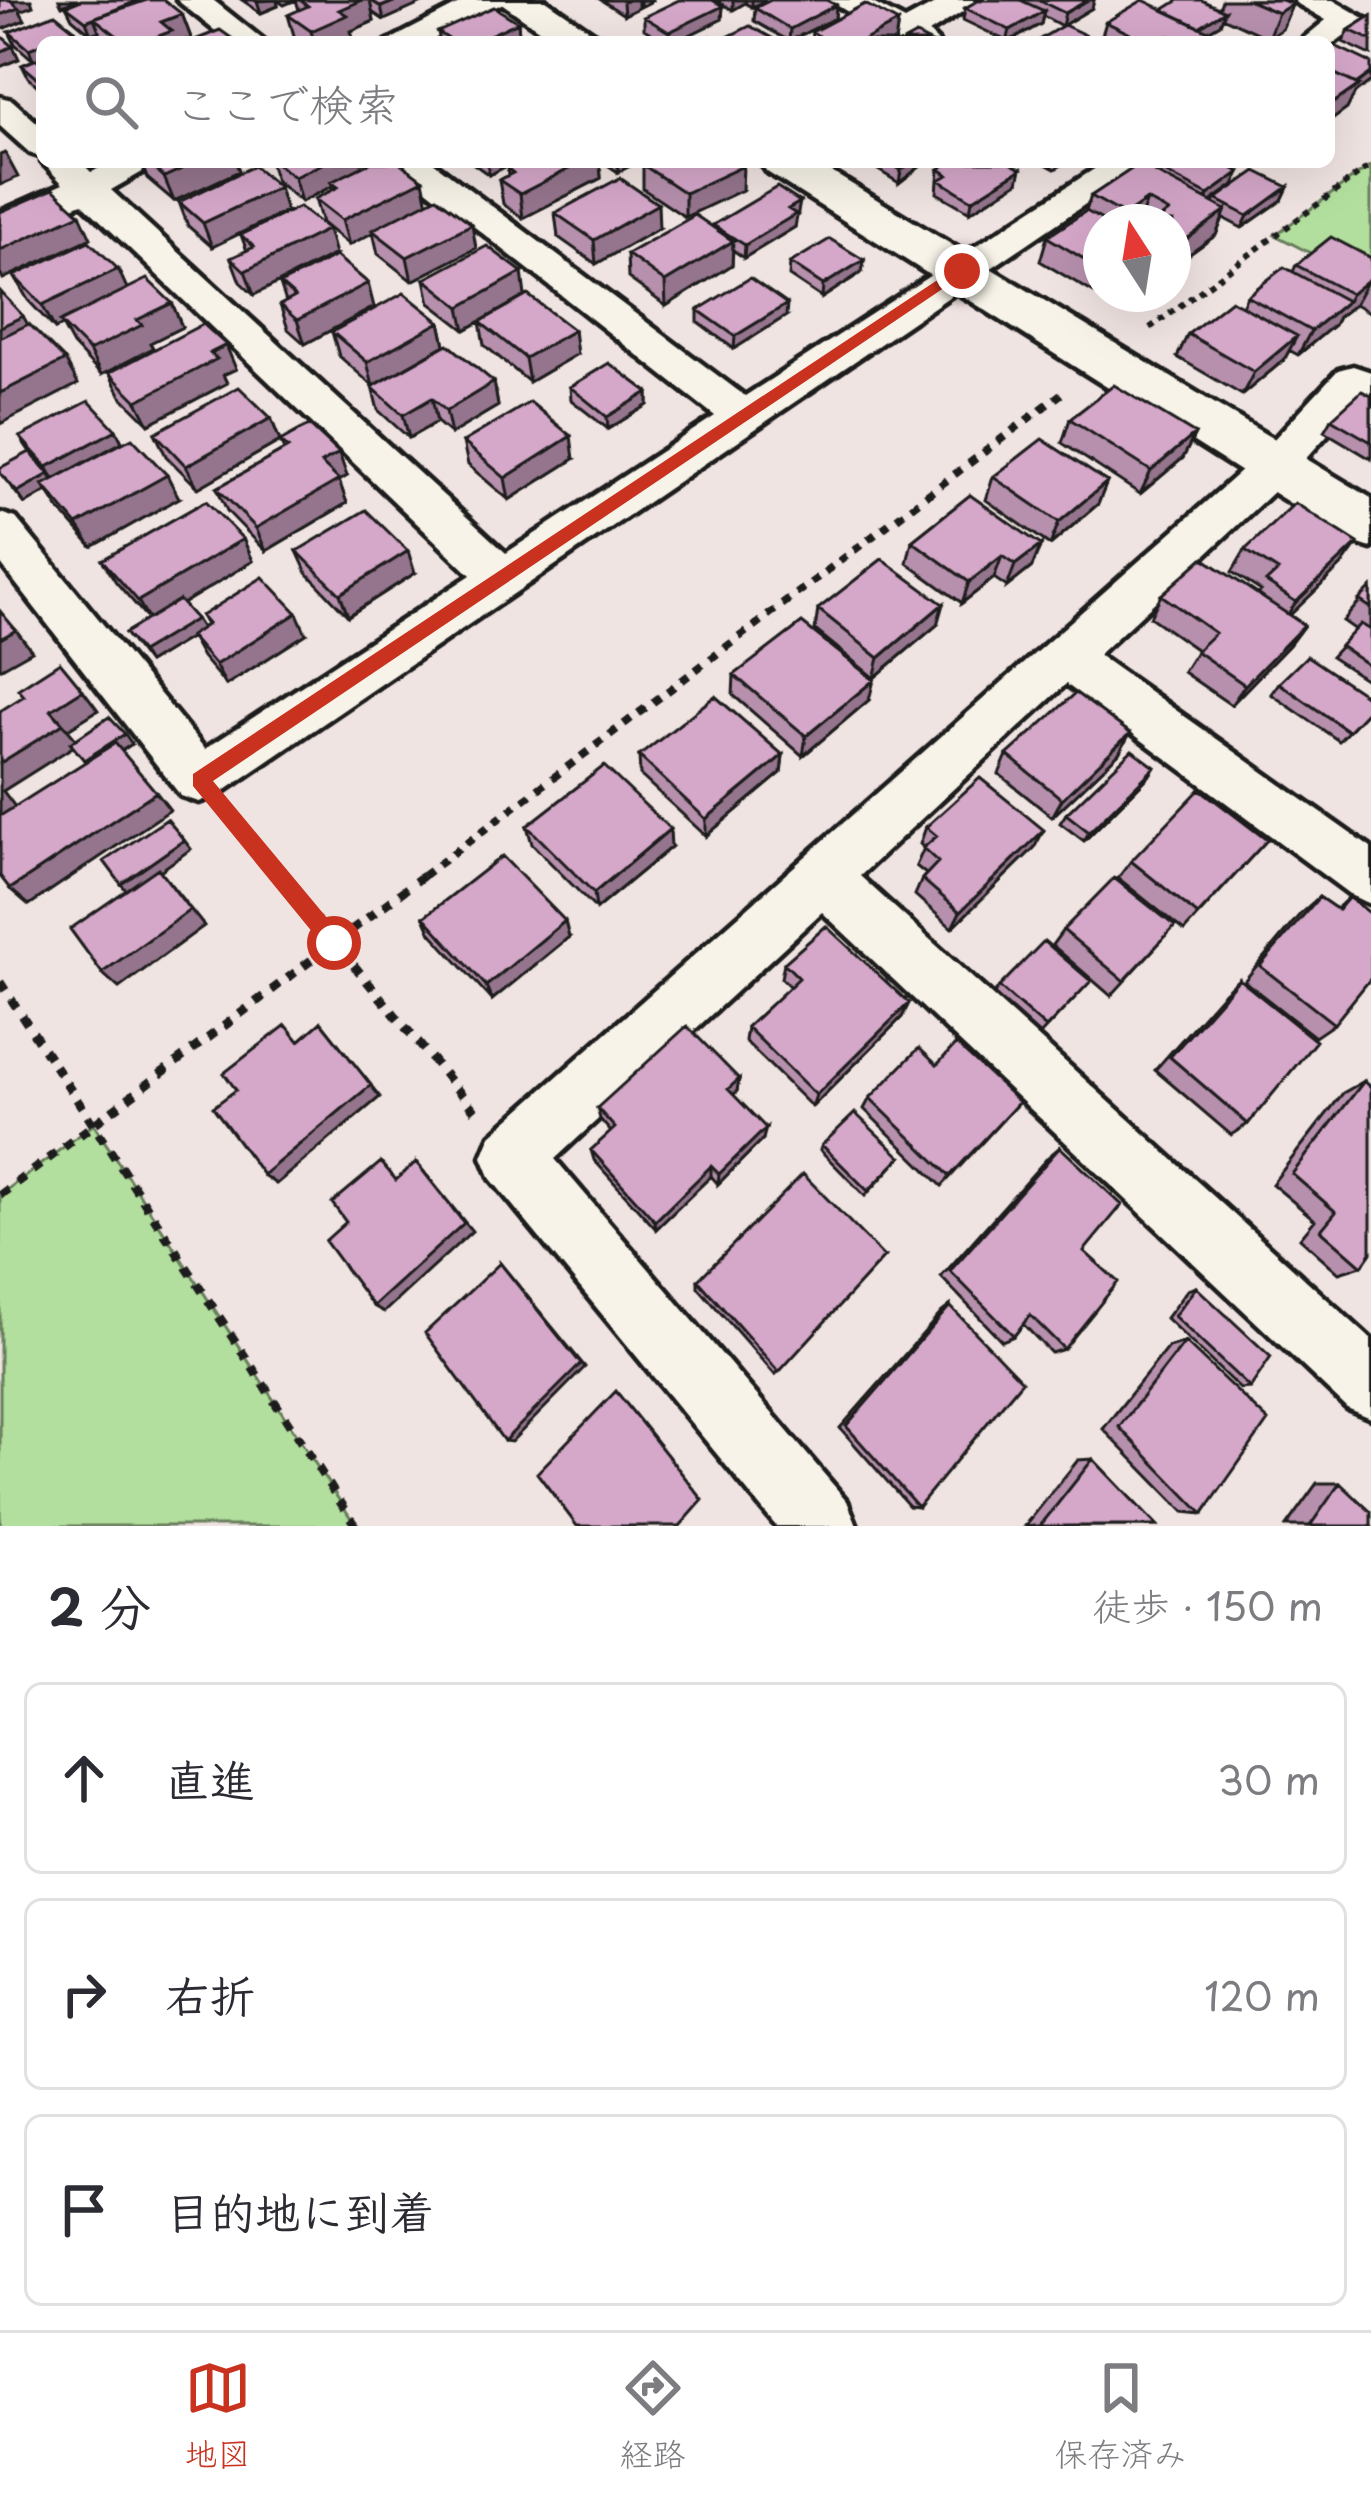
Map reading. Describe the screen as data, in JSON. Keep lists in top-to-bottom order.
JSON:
{
  "north": "top",
  "page": {
    "search": "ここで検索",
    "heading": ["2 分", "徒歩 · 150 m"],
    "list": [
      ["直進", "30 m"],
      ["右折", "120 m"],
      "目的地に到着"
    ],
    "nav": ["地図", "経路", "保存済み"]
  }
}
